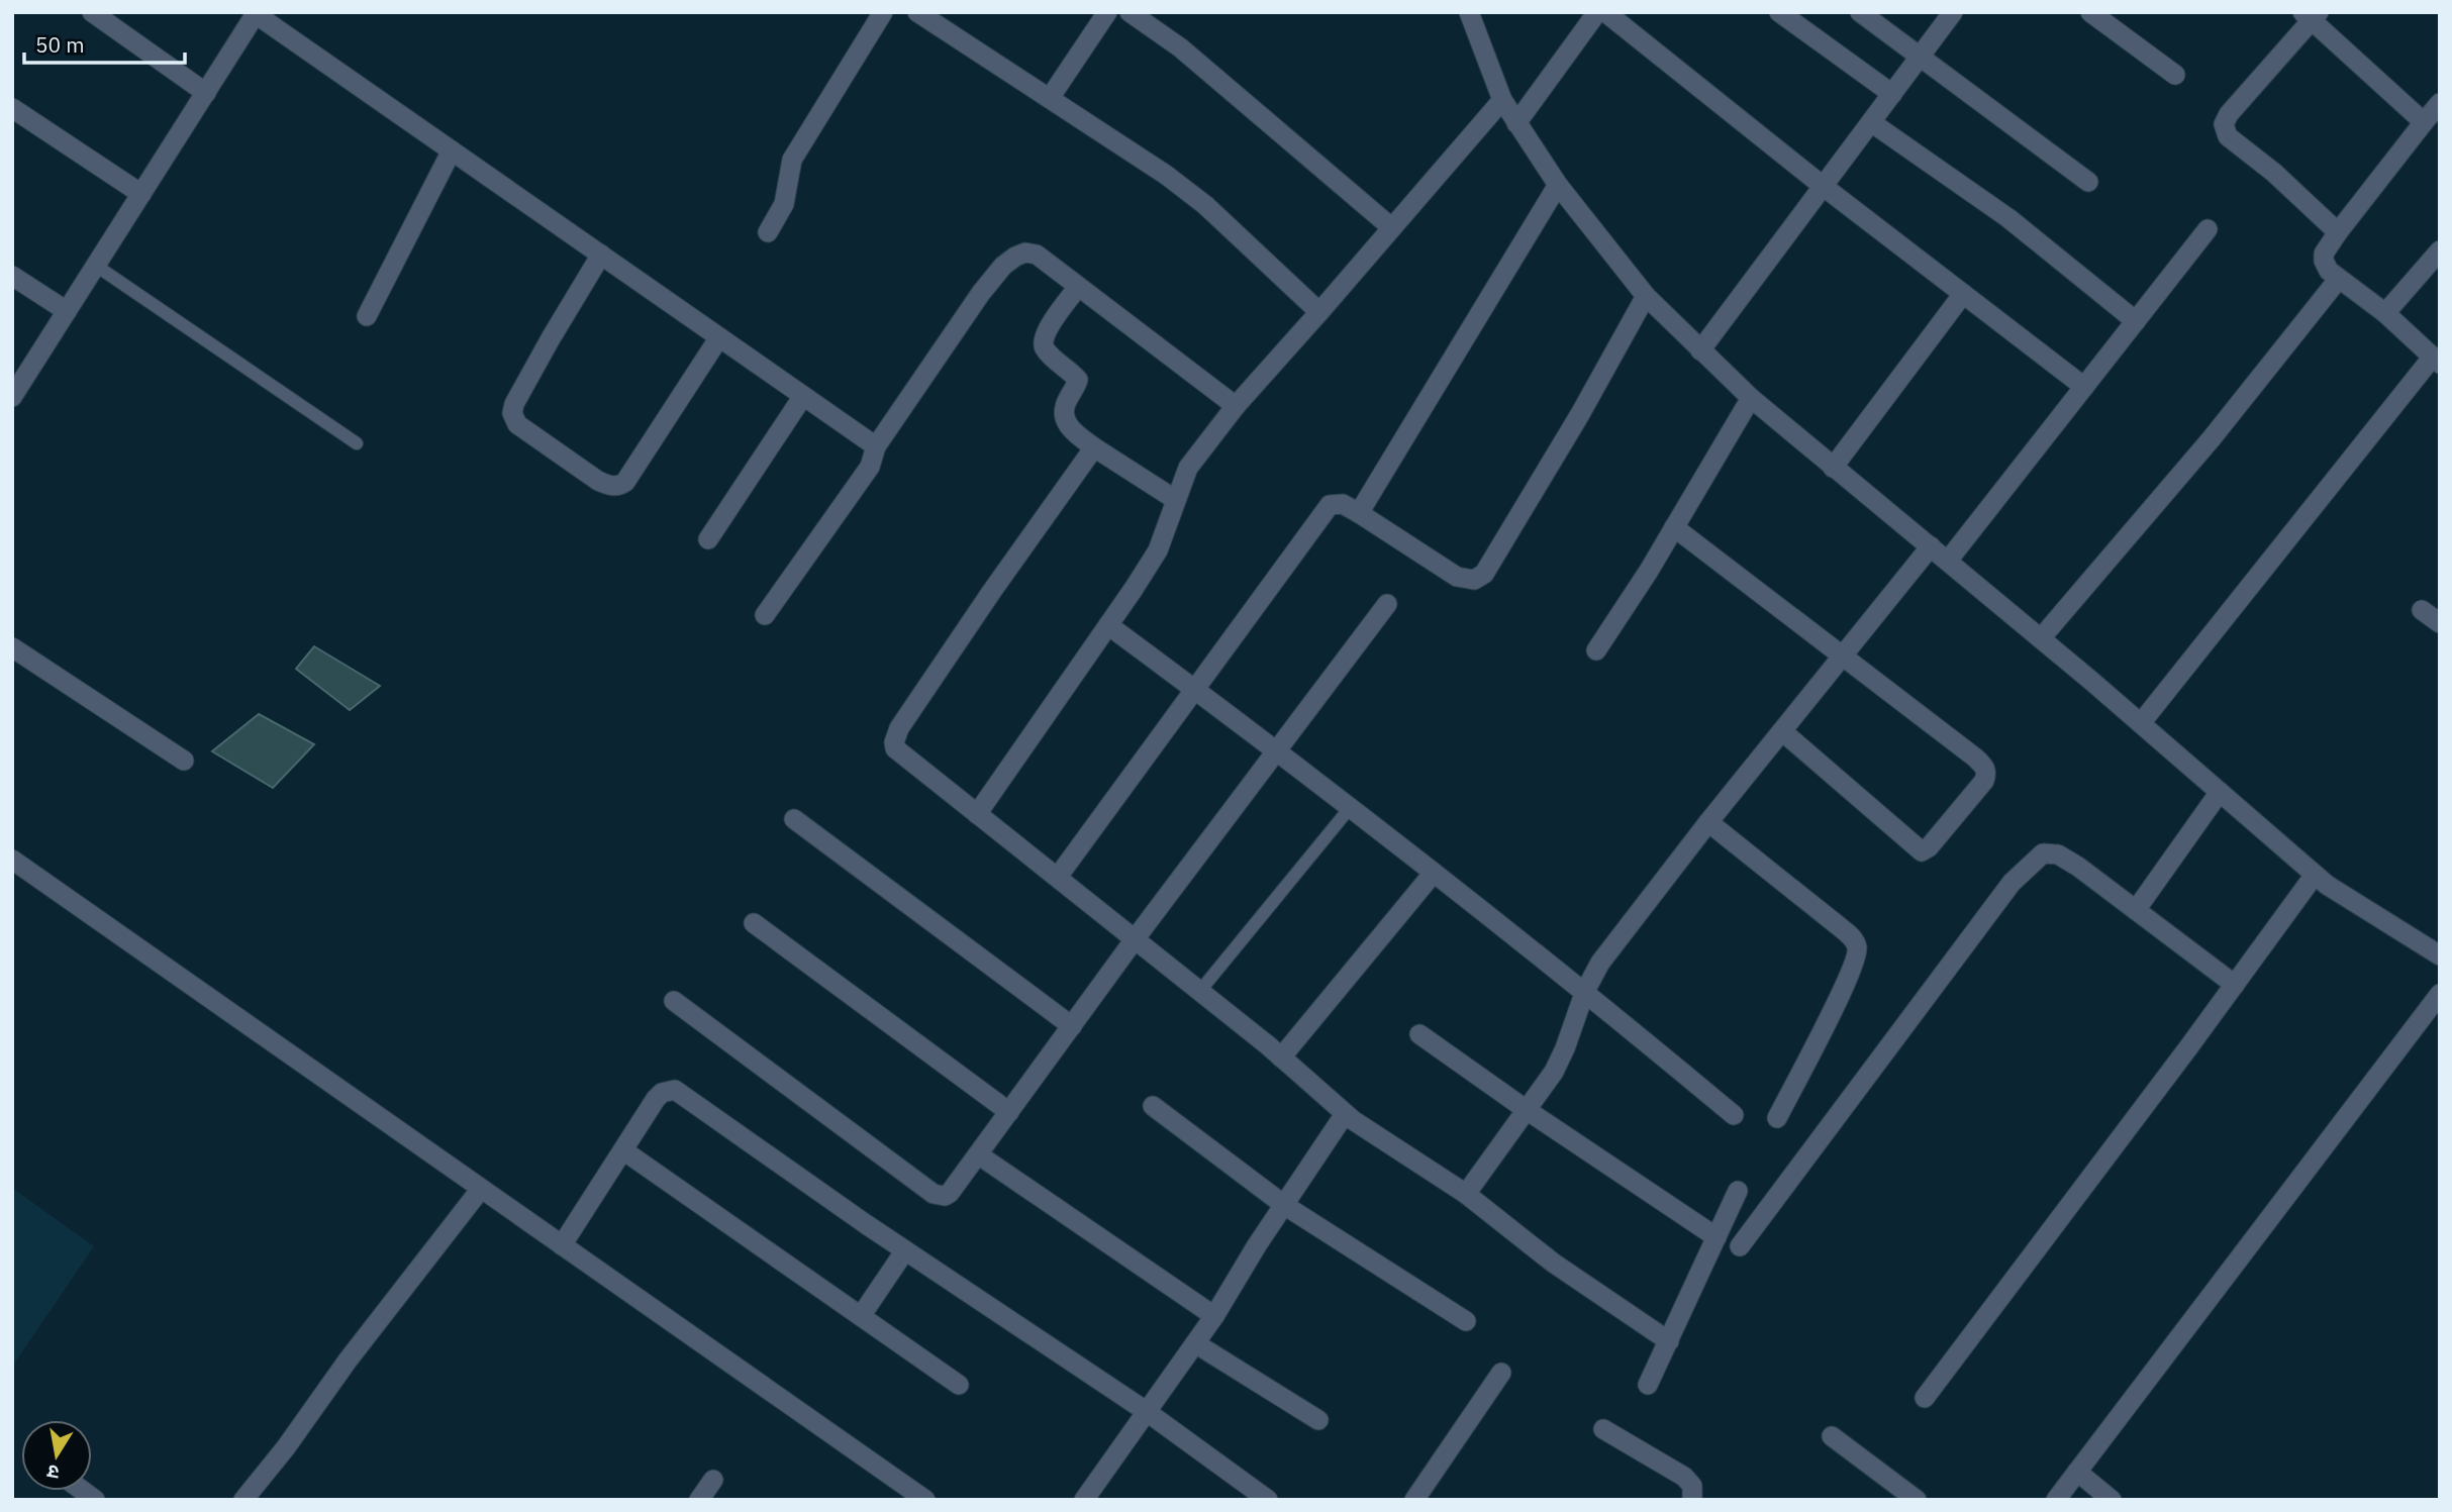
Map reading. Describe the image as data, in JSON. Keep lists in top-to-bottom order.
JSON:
{
  "scale_bar": "50 m",
  "north": "bottom"
}
